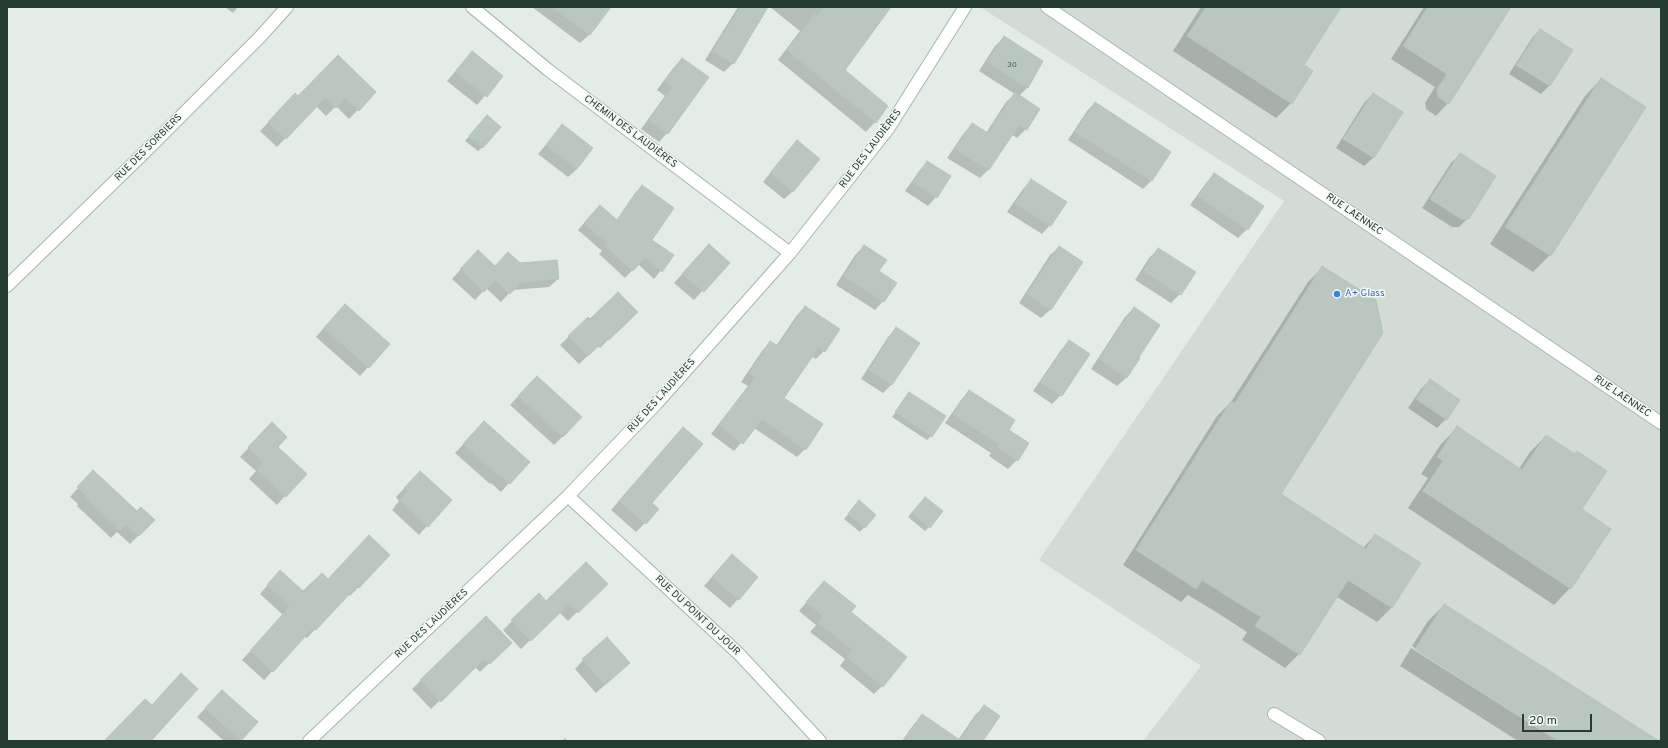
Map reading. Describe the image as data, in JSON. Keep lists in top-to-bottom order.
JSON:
{
  "streets": {
    "street": [
      "CHEMIN DES LAUDIÈRES",
      "RUE DES SORBIERS",
      "RUE DES LAUDIÈRES",
      "RUE LAENNEC",
      "RUE DU POINT DU JOUR"
    ]
  },
  "crossings": [
    ["CHEMIN DES LAUDIÈRES", "RUE DES LAUDIÈRES"],
    ["RUE DES LAUDIÈRES", "RUE DU POINT DU JOUR"]
  ],
  "places": ["A+ Glass"],
  "house_numbers": ["30"],
  "scale_bar": "20 m"
}
